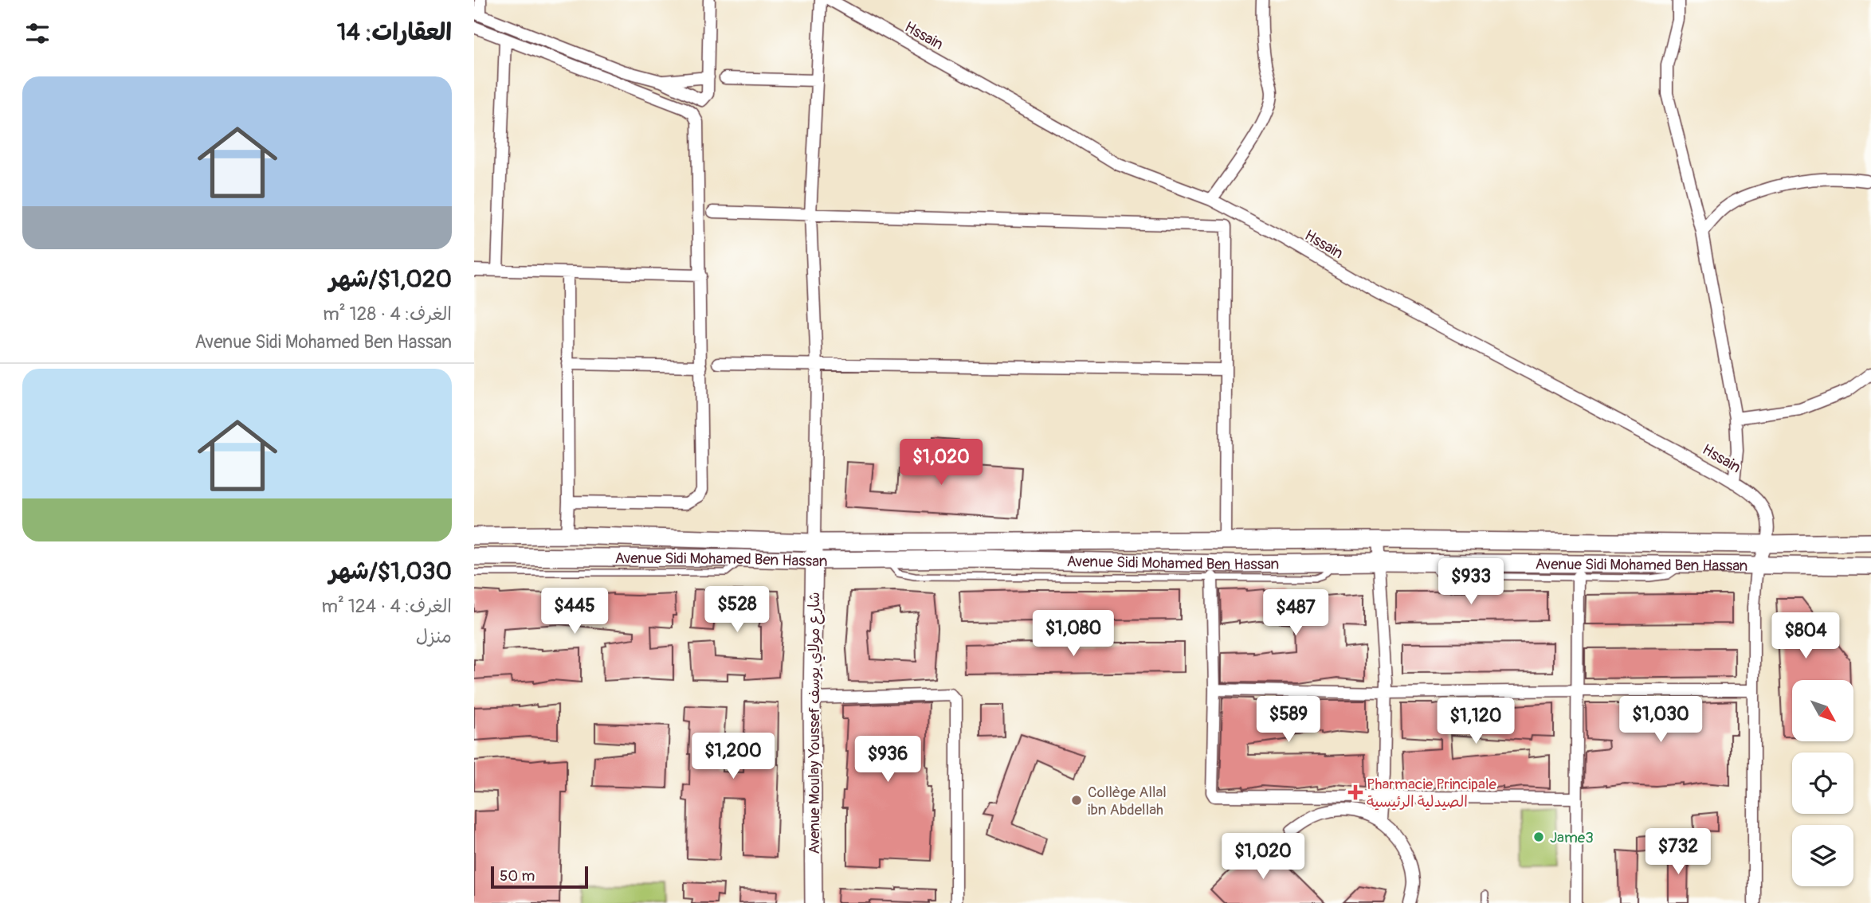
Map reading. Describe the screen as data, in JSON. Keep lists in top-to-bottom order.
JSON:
{
  "streets": {
    "street": ["Hssain", "Avenue Sidi Mohamed Ben Hassan", "Avenue Moulay Youssef شارع مولاي يوسف"]
  },
  "crossings": [
    ["Hssain", "Avenue Sidi Mohamed Ben Hassan"],
    ["Avenue Sidi Mohamed Ben Hassan", "Avenue Moulay Youssef شارع مولاي يوسف"]
  ],
  "places": {
    "health": ["Pharmacie Principale الصيدلية الرئيسية"],
    "other": ["Collège Allal ibn Abdellah", "Jame3"]
  },
  "scale_bar": "50 m",
  "north": "bottom right",
  "page": {
    "heading": "العقارات: 14",
    "list": [
      {
        "name": "$1,020/شهر",
        "note": "الغرف: 4 · 128 m² · Avenue Sidi Mohamed Ben Hassan"
      },
      {
        "name": "$1,030/شهر",
        "note": "الغرف: 4 · 124 m² · منزل"
      }
    ],
    "price": [
      "$1,020",
      "$933",
      "$528",
      "$445",
      "$487",
      "$1,080",
      "$804",
      "$589",
      "$1,030",
      "$1,120",
      "$1,200",
      "$936",
      "$732",
      "$1,020"
    ],
    "scale": "50 m"
  }
}
